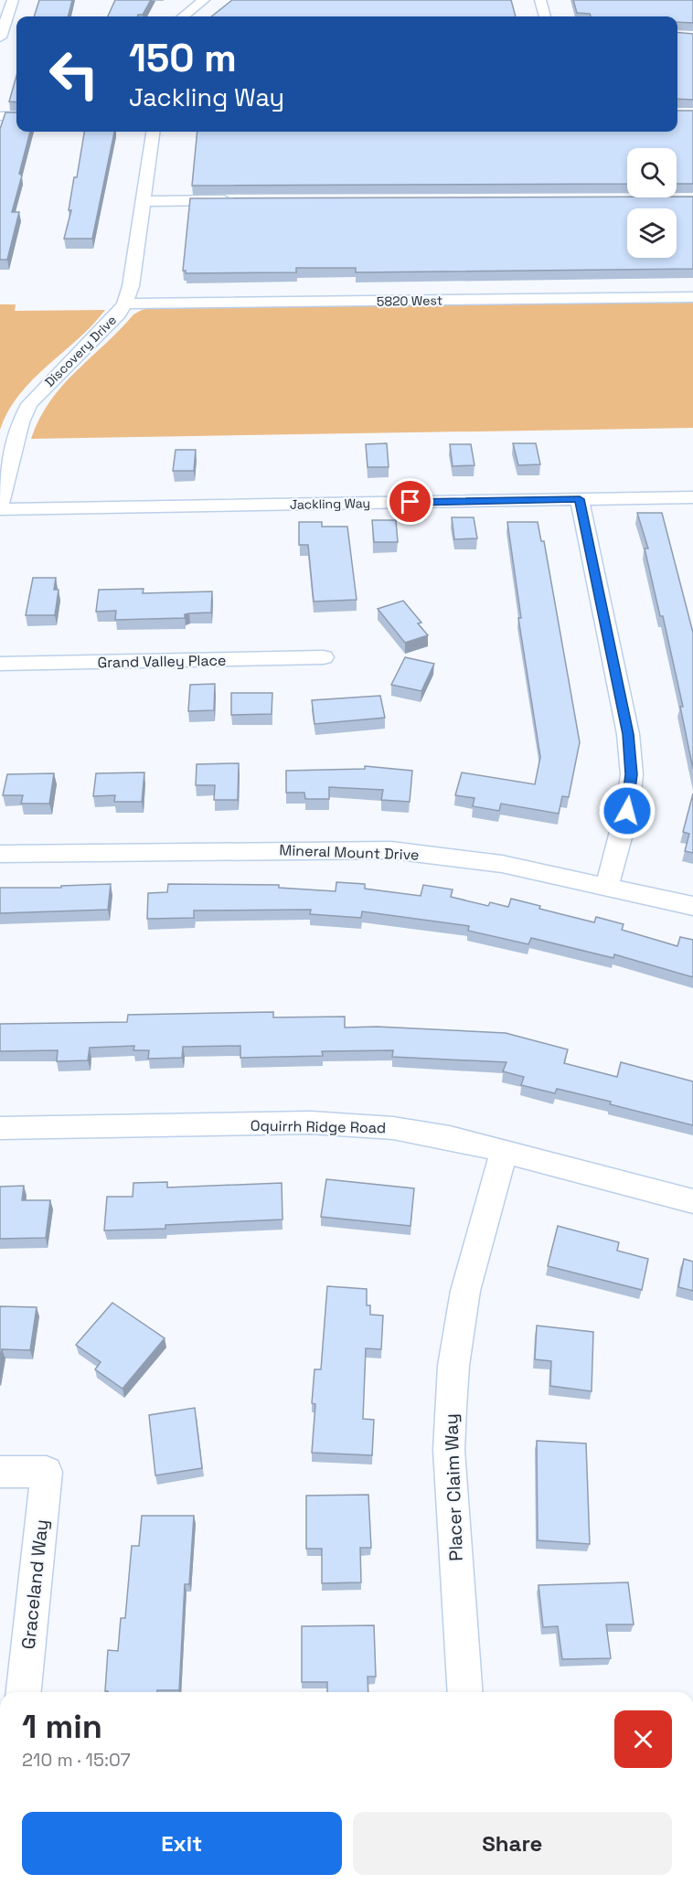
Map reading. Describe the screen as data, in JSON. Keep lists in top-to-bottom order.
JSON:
{
  "streets": {
    "street": [
      "5820 West",
      "Discovery Drive",
      "Jackling Way",
      "Grand Valley Place",
      "Mineral Mount Drive",
      "Oquirrh Ridge Road",
      "Placer Claim Way",
      "Graceland Way"
    ]
  },
  "crossings": [
    ["5820 West", "Discovery Drive"],
    ["Oquirrh Ridge Road", "Placer Claim Way"]
  ],
  "page": {
    "turn": ["150 m", "Jackling Way"],
    "heading": ["1 min", "210 m · 15:07"],
    "buttons": ["Exit", "Share"]
  }
}
